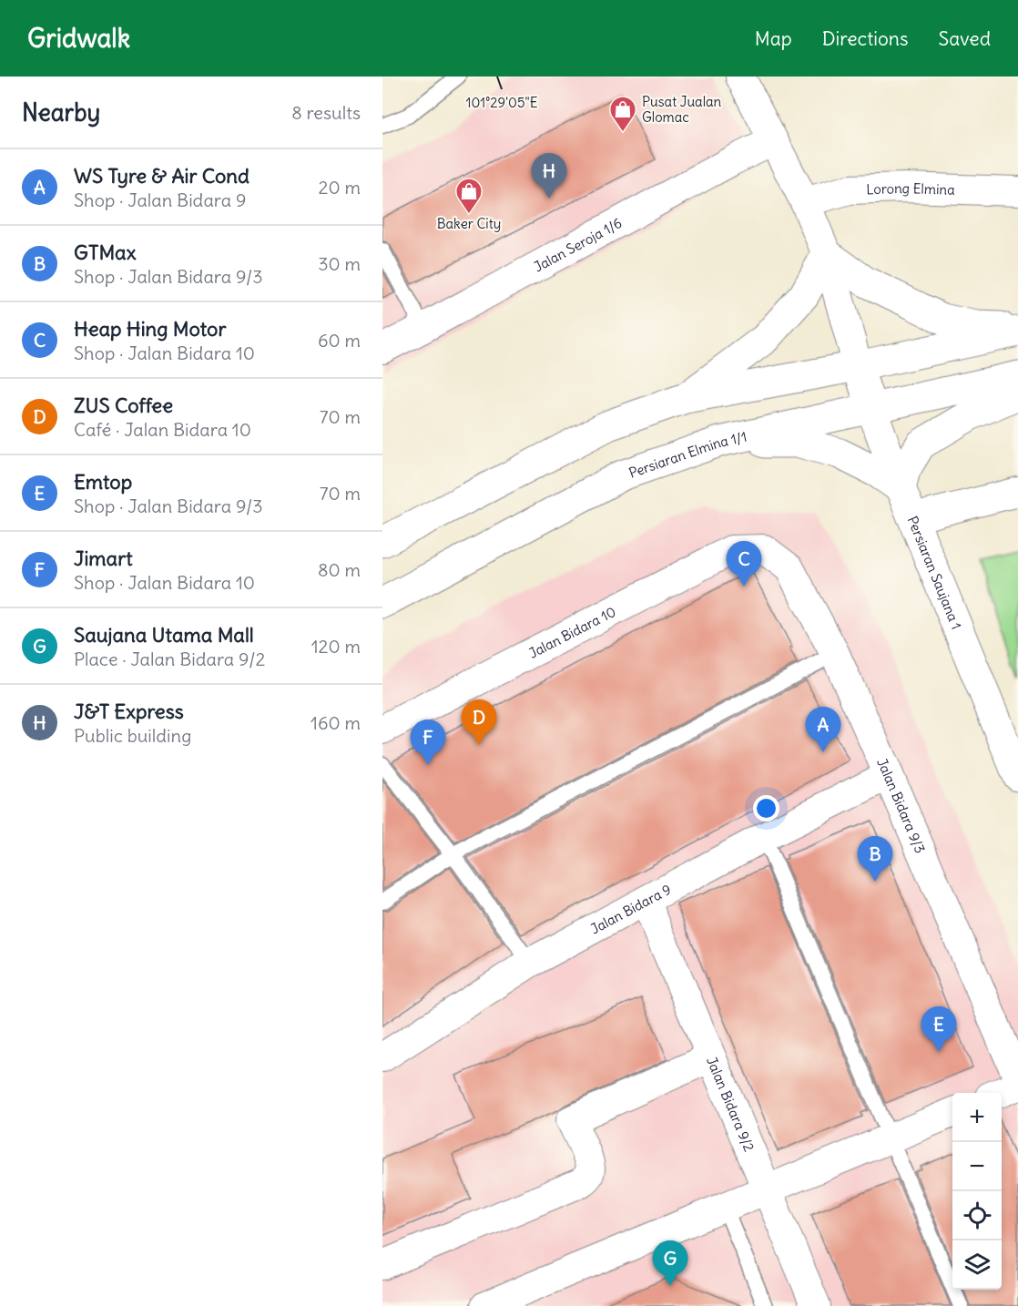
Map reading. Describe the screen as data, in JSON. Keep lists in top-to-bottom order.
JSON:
{
  "streets": {
    "main road": ["Persiaran Elmina 1/1", "Persiaran Saujana 1"],
    "street": [
      "Lorong Elmina",
      "Jalan Seroja 1/6",
      "Jalan Bidara 10",
      "Jalan Bidara 9/3",
      "Jalan Bidara 9",
      "Jalan Bidara 9/2"
    ]
  },
  "crossings": [
    ["Persiaran Elmina 1/1", "Persiaran Saujana 1"],
    ["Jalan Bidara 10", "Jalan Bidara 9/3"],
    ["Jalan Bidara 9/3", "Jalan Bidara 9"],
    ["Jalan Bidara 9", "Jalan Bidara 9/2"]
  ],
  "places": {
    "shop": ["Pusat Jualan Glomac", "Baker City"]
  },
  "page": {
    "header": "Gridwalk",
    "nav": ["Map", "Directions", "Saved"],
    "heading": ["Nearby", "8 results"],
    "list": [
      {
        "mark": "A",
        "name": "WS Tyre & Air Cond",
        "note": "Shop · Jalan Bidara 9",
        "value": "20 m"
      },
      {
        "mark": "B",
        "name": "GTMax",
        "note": "Shop · Jalan Bidara 9/3",
        "value": "30 m"
      },
      {
        "mark": "C",
        "name": "Heap Hing Motor",
        "note": "Shop · Jalan Bidara 10",
        "value": "60 m"
      },
      {
        "mark": "D",
        "name": "ZUS Coffee",
        "note": "Café · Jalan Bidara 10",
        "value": "70 m"
      },
      {
        "mark": "E",
        "name": "Emtop",
        "note": "Shop · Jalan Bidara 9/3",
        "value": "70 m"
      },
      {
        "mark": "F",
        "name": "Jimart",
        "note": "Shop · Jalan Bidara 10",
        "value": "80 m"
      },
      {
        "mark": "G",
        "name": "Saujana Utama Mall",
        "note": "Place · Jalan Bidara 9/2",
        "value": "120 m"
      },
      {
        "mark": "H",
        "name": "J&T Express",
        "note": "Public building",
        "value": "160 m"
      }
    ],
    "pins": [
      "H",
      "C",
      "D",
      "A",
      "F",
      "B",
      "E",
      "G"
    ],
    "map_buttons": ["+", "−"]
  },
  "coordinates": ["101°29'05\"E"]
}
